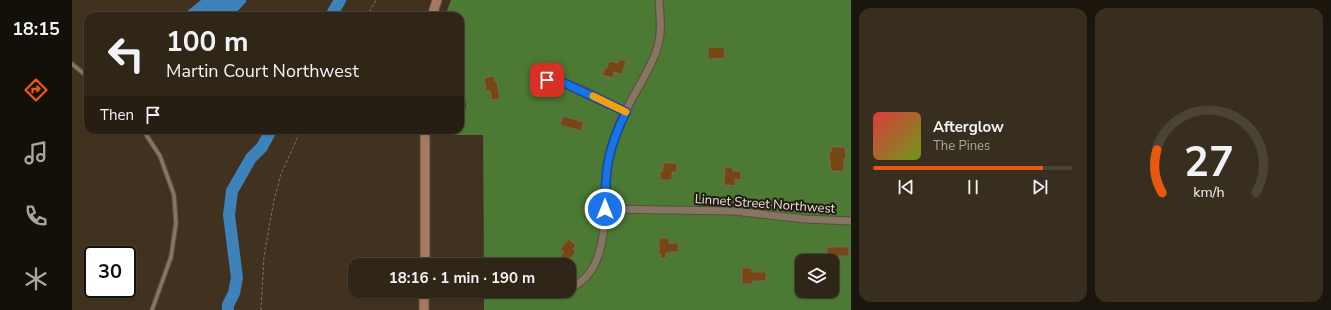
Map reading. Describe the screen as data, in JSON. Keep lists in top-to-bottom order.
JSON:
{
  "streets": {
    "street": ["Linnet Street Northwest"]
  },
  "page": {
    "tabs": "18:15",
    "turn": ["100 m", "Martin Court Northwest"],
    "then": "Then",
    "song": ["Afterglow", "The Pines"],
    "limit": "30",
    "trip": "18:16 · 1 min · 190 m",
    "gauge": ["27", "km/h"]
  }
}
